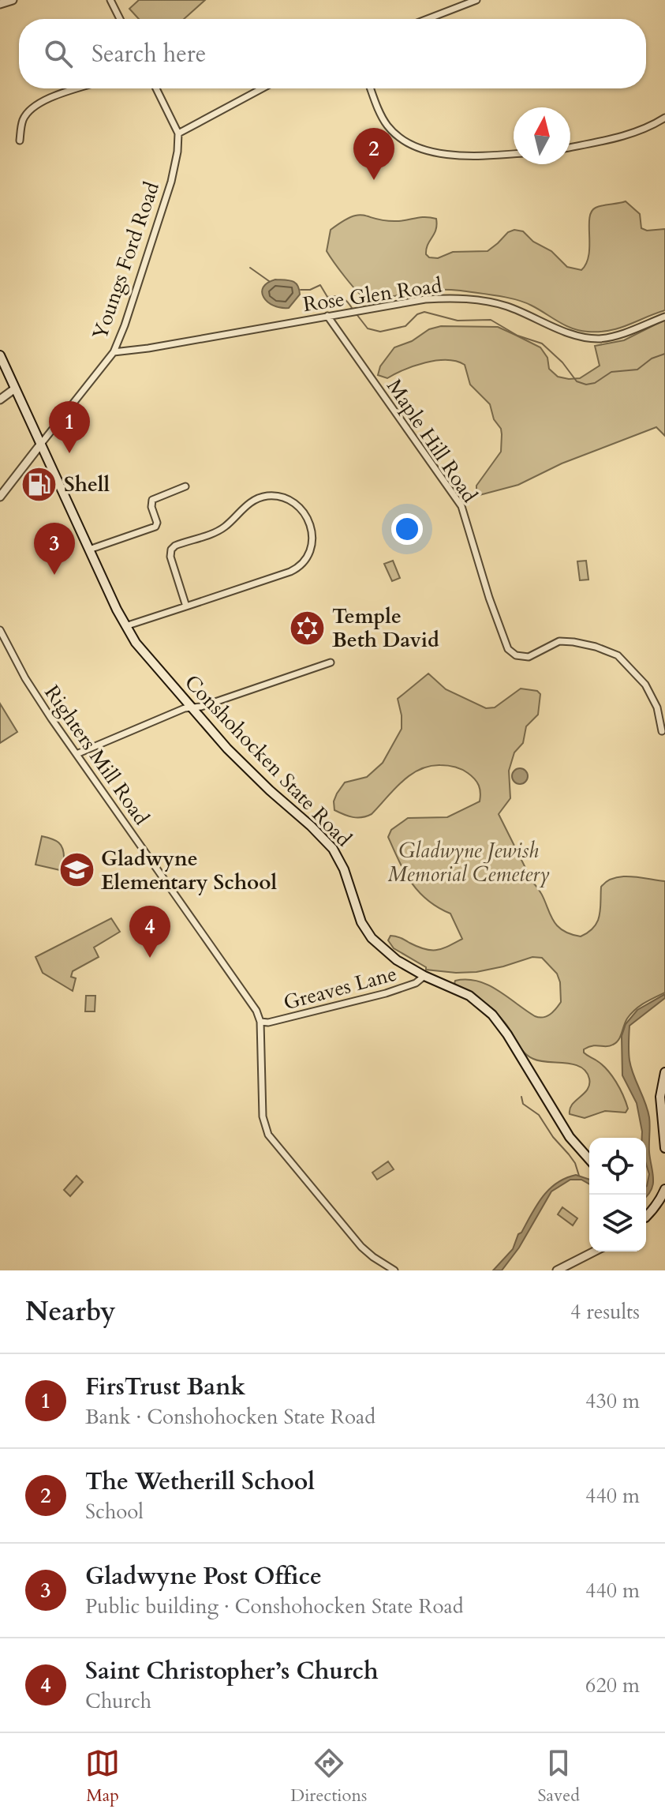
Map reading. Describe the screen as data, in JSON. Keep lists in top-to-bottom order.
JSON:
{
  "streets": {
    "main road": ["Conshohocken State Road"],
    "street": [
      "Youngs Ford Road",
      "Rose Glen Road",
      "Maple Hill Road",
      "Righters Mill Road",
      "Greaves Lane"
    ]
  },
  "crossings": [
    ["Youngs Ford Road", "Rose Glen Road"],
    ["Youngs Ford Road", "Conshohocken State Road"],
    ["Rose Glen Road", "Maple Hill Road"],
    ["Righters Mill Road", "Greaves Lane"],
    ["Conshohocken State Road", "Greaves Lane"]
  ],
  "parks": ["Gladwyne Jewish Memorial Cemetery"],
  "places": {
    "fuel station": ["Shell"],
    "synagogue": ["Temple Beth David"],
    "school or university": ["Gladwyne Elementary School"]
  },
  "north": "top",
  "page": {
    "search": "Search here",
    "pins": [
      "2",
      "1",
      "3",
      "4"
    ],
    "heading": ["Nearby", "4 results"],
    "list": [
      {
        "mark": "1",
        "name": "FirsTrust Bank",
        "note": "Bank · Conshohocken State Road",
        "value": "430 m"
      },
      {
        "mark": "2",
        "name": "The Wetherill School",
        "note": "School",
        "value": "440 m"
      },
      {
        "mark": "3",
        "name": "Gladwyne Post Office",
        "note": "Public building · Conshohocken State Road",
        "value": "440 m"
      },
      {
        "mark": "4",
        "name": "Saint Christopher’s Church",
        "note": "Church",
        "value": "620 m"
      }
    ],
    "nav": ["Map", "Directions", "Saved"]
  }
}
